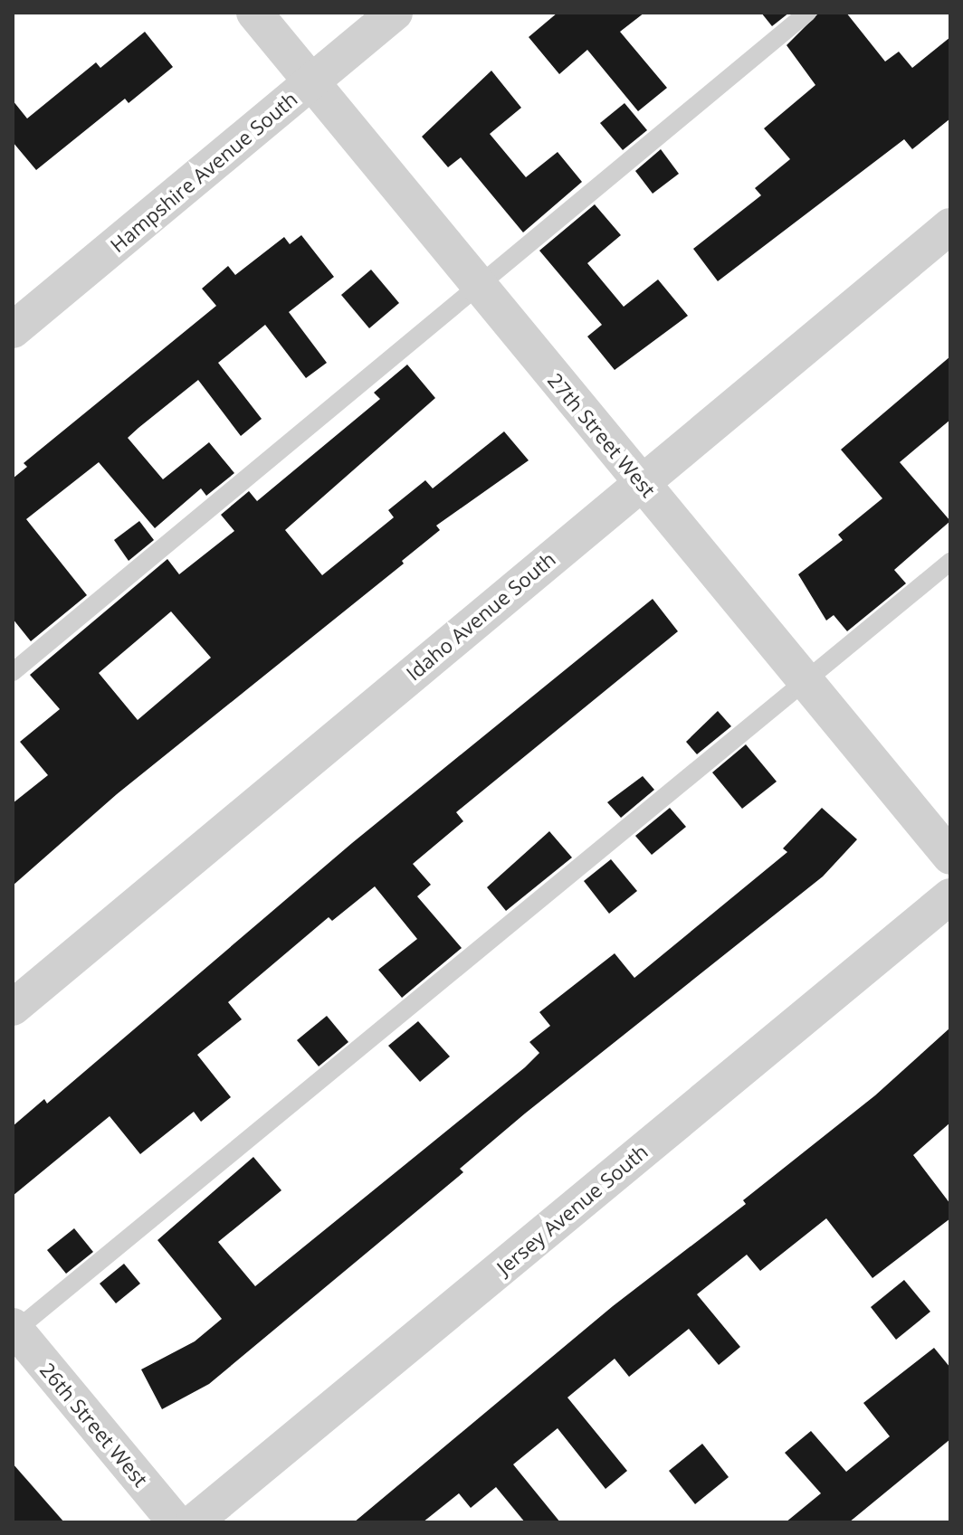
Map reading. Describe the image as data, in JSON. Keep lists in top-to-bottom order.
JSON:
{
  "streets": {
    "street": [
      "Hampshire Avenue South",
      "27th Street West",
      "Idaho Avenue South",
      "Jersey Avenue South",
      "26th Street West"
    ]
  },
  "crossings": [
    ["Hampshire Avenue South", "27th Street West"],
    ["27th Street West", "Idaho Avenue South"]
  ]
}
